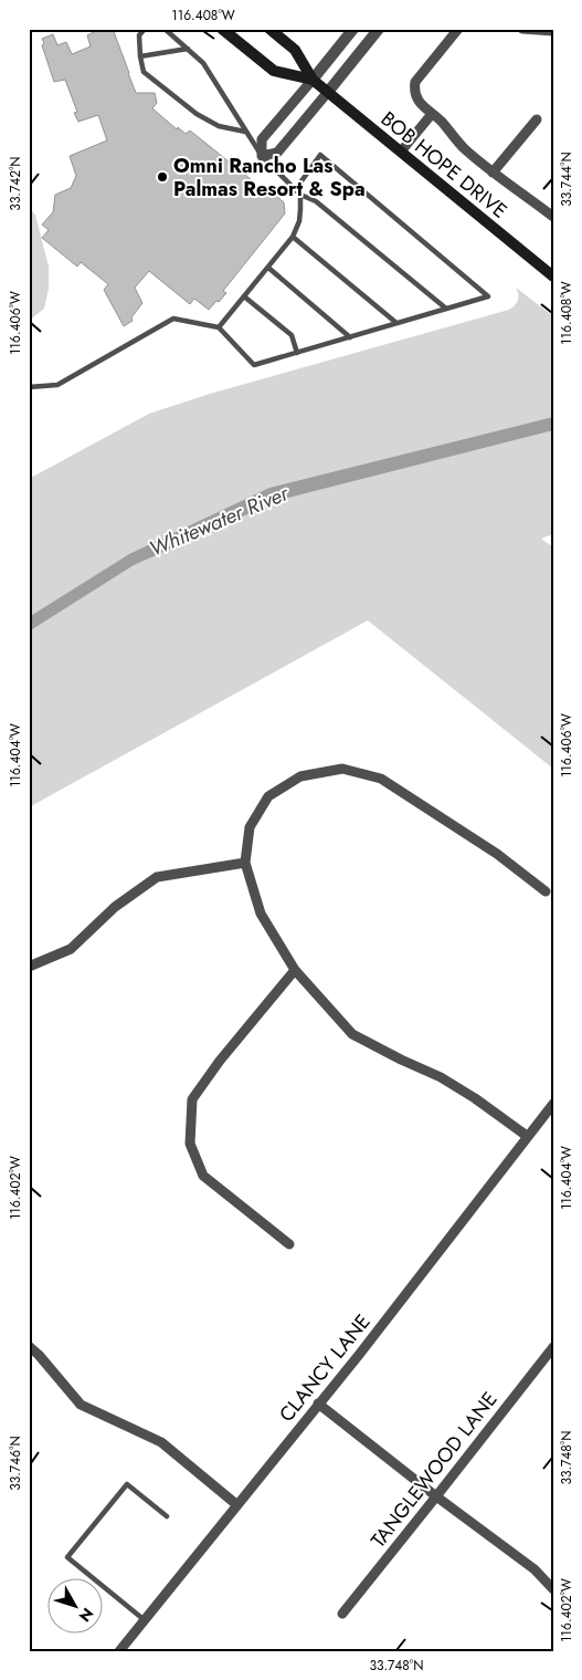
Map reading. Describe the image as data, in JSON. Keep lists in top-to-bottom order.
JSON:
{
  "streets": {
    "main road": ["BOB HOPE DRIVE"],
    "street": ["CLANCY LANE", "TANGLEWOOD LANE"]
  },
  "water": ["Whitewater River"],
  "places": ["Omni Rancho Las Palmas Resort & Spa"],
  "north": "bottom right",
  "coordinates": [
    "116.408°W",
    "33.744°N",
    "33.742°N",
    "116.406°W",
    "116.404°W",
    "116.402°W",
    "33.748°N",
    "33.746°N"
  ]
}
